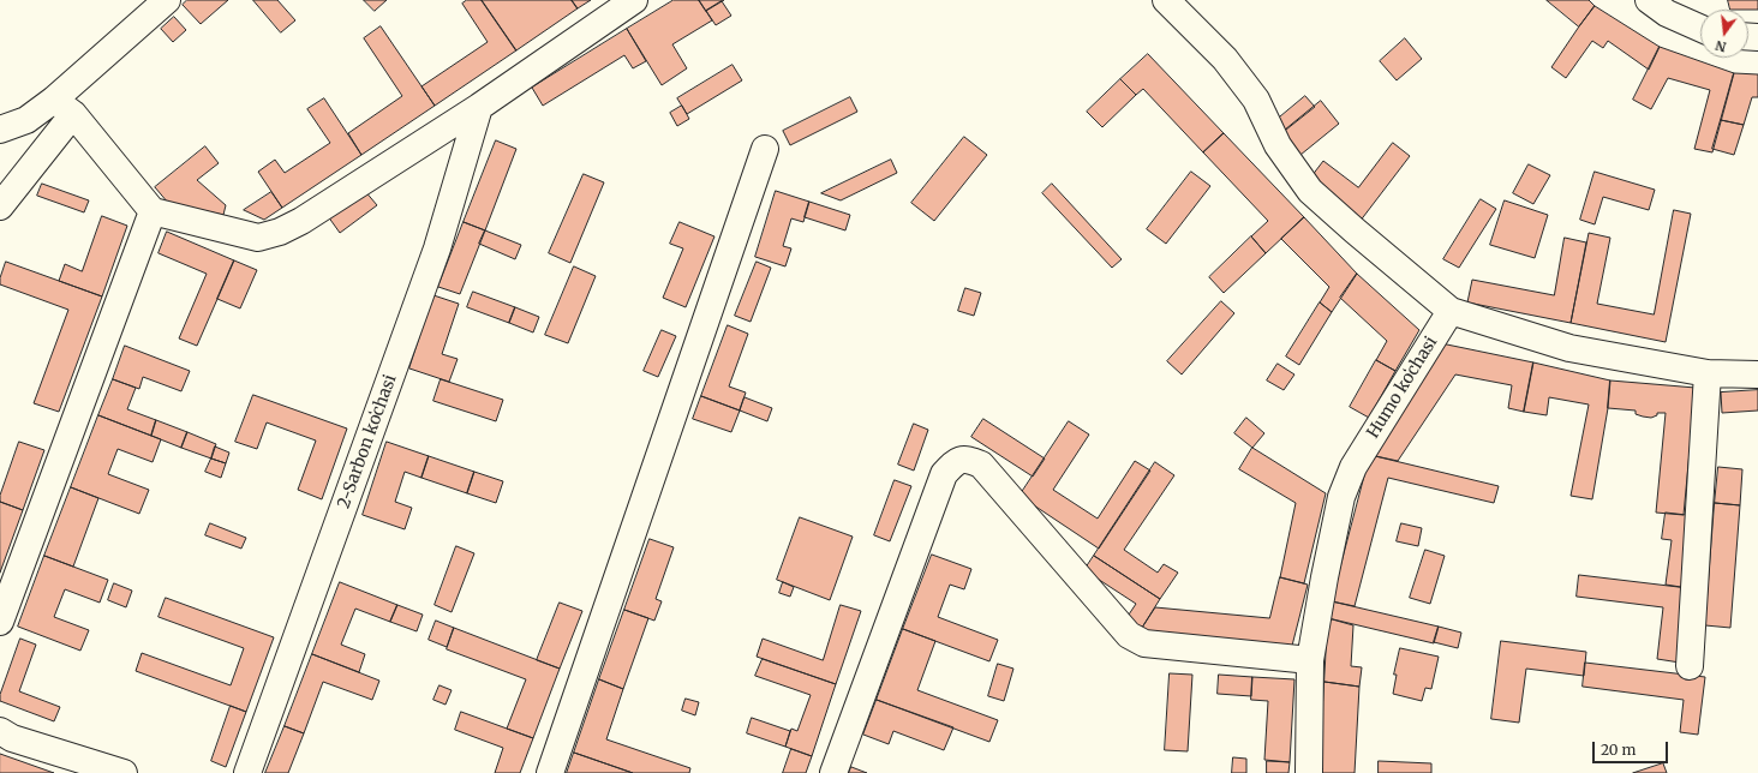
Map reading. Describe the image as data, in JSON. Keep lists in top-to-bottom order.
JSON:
{
  "streets": {
    "street": ["Humo koʻchasi", "2-Sarbon koʻchasi"]
  },
  "scale_bar": "20 m",
  "north": "bottom"
}
